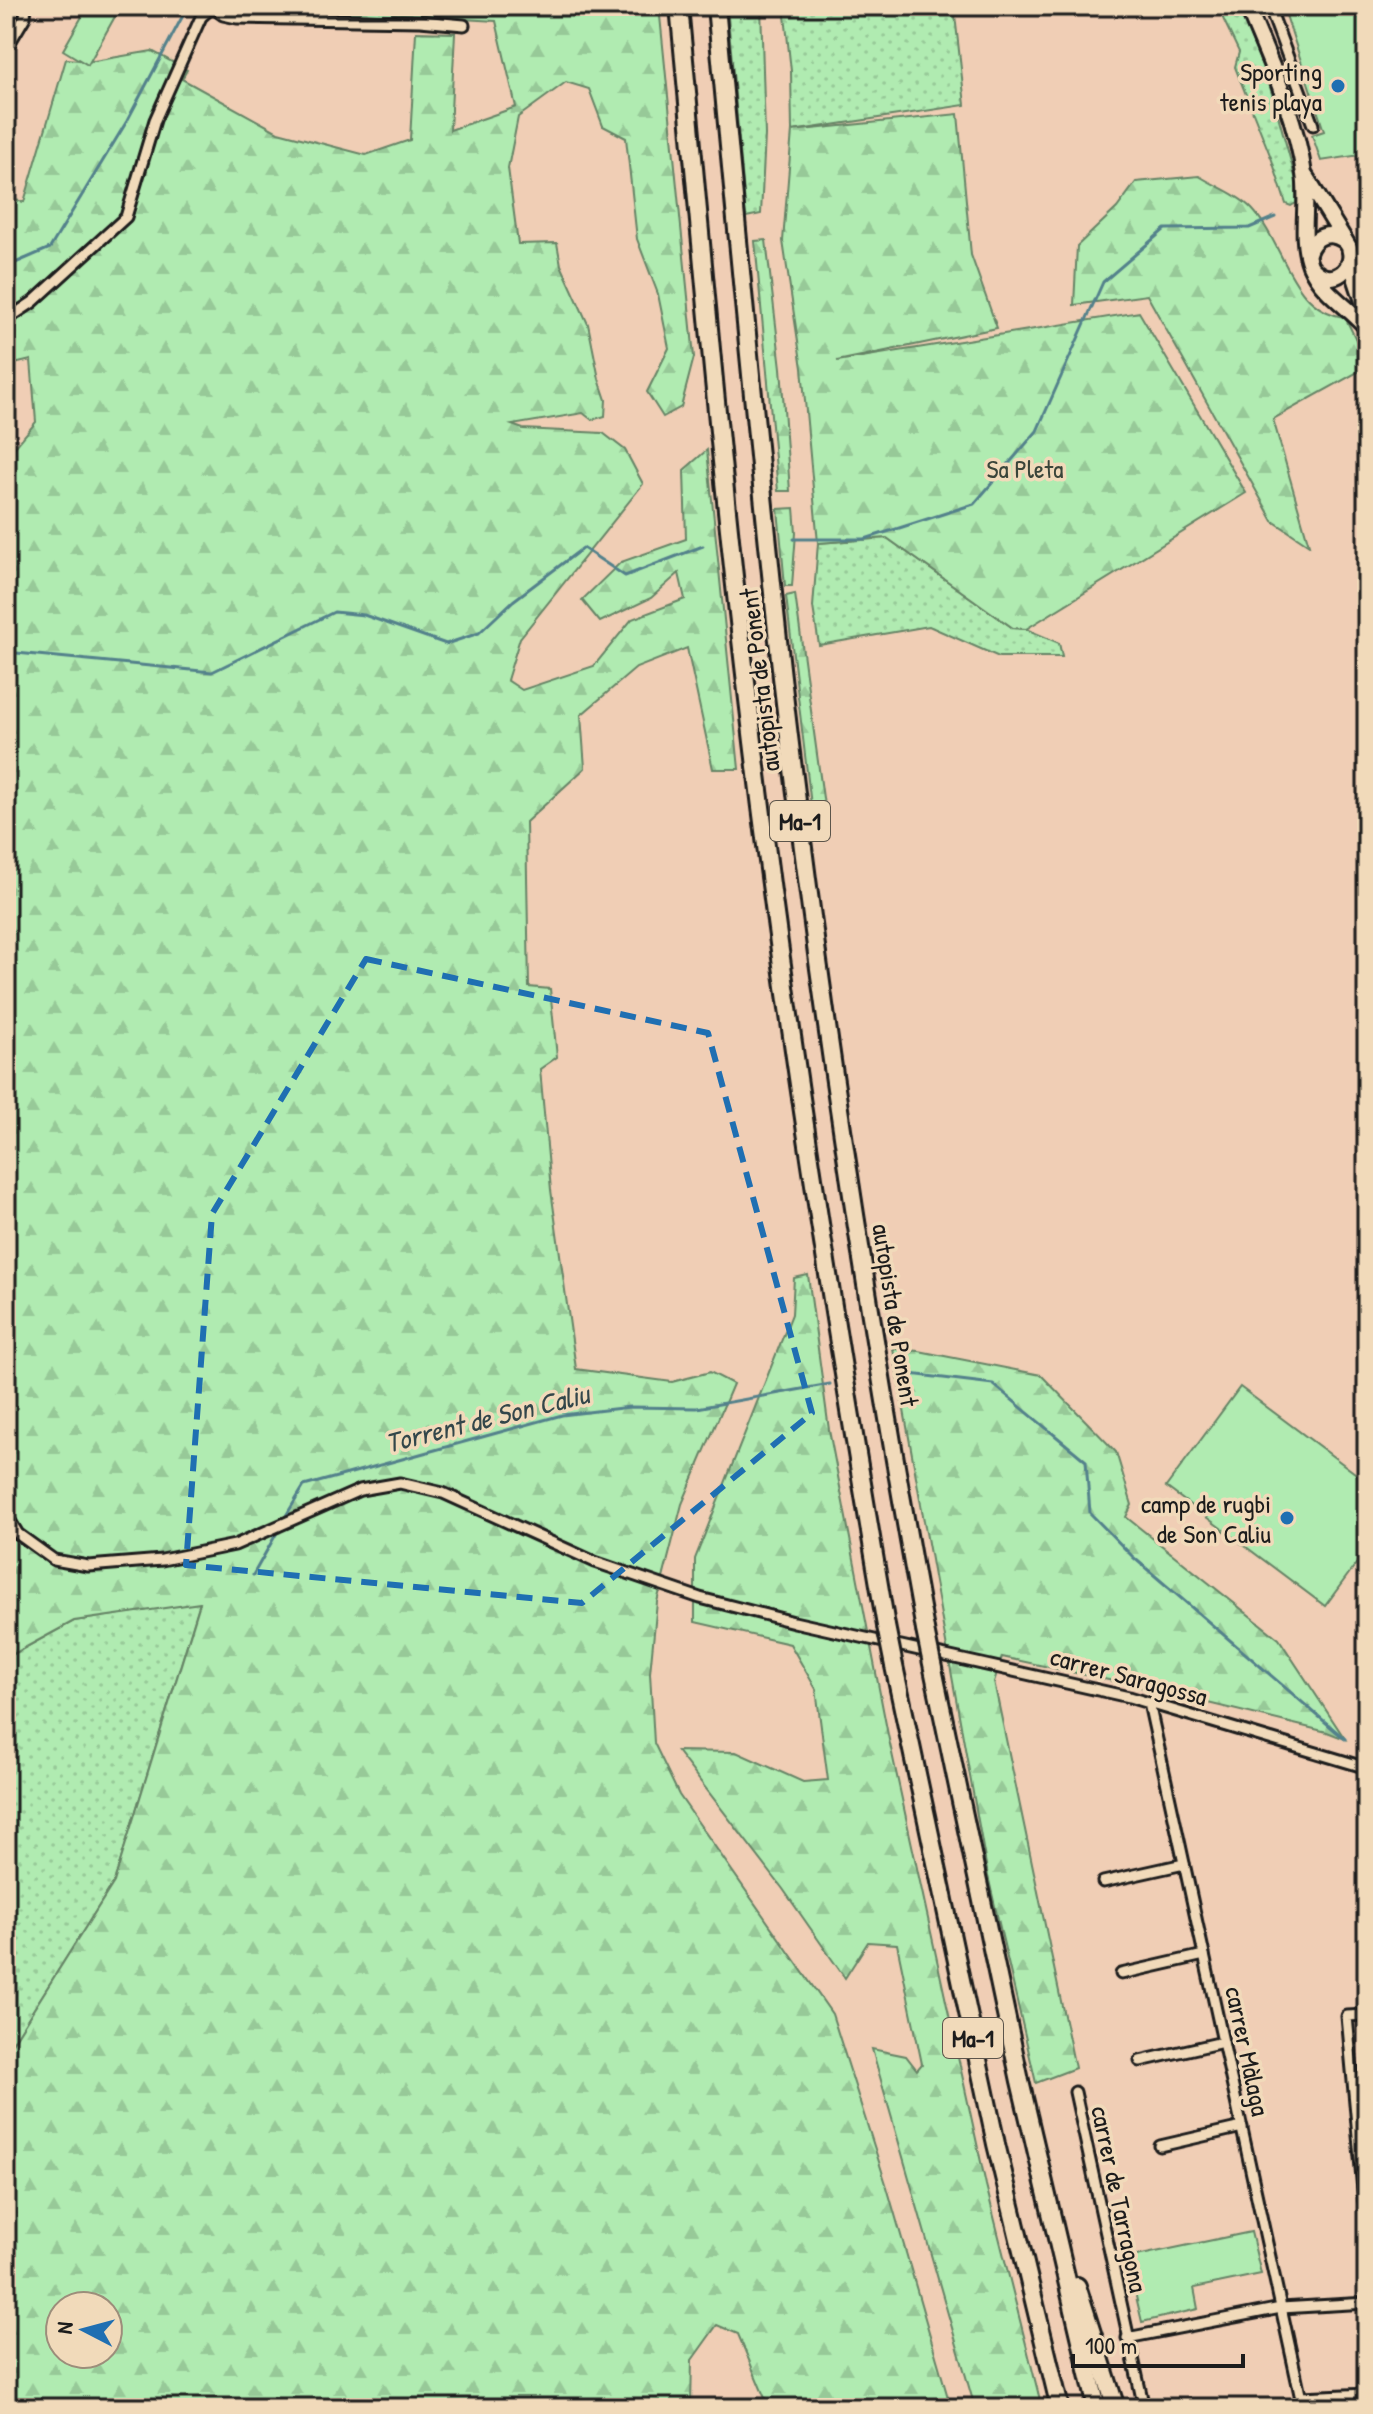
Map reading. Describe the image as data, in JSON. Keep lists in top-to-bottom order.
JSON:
{
  "streets": {
    "highway": ["autopista de Ponent", "Ma-1"],
    "street": ["carrer Saragossa", "carrer Màlaga", "carrer de Tarragona"]
  },
  "crossings": [
    ["autopista de Ponent", "Ma-1"],
    ["carrer Saragossa", "carrer Màlaga"]
  ],
  "water": ["Torrent de Son Caliu"],
  "parks": ["Sa Pleta"],
  "places": ["Sporting tenis playa", "camp de rugbi de Son Caliu"],
  "scale_bar": "100 m",
  "north": "left"
}
